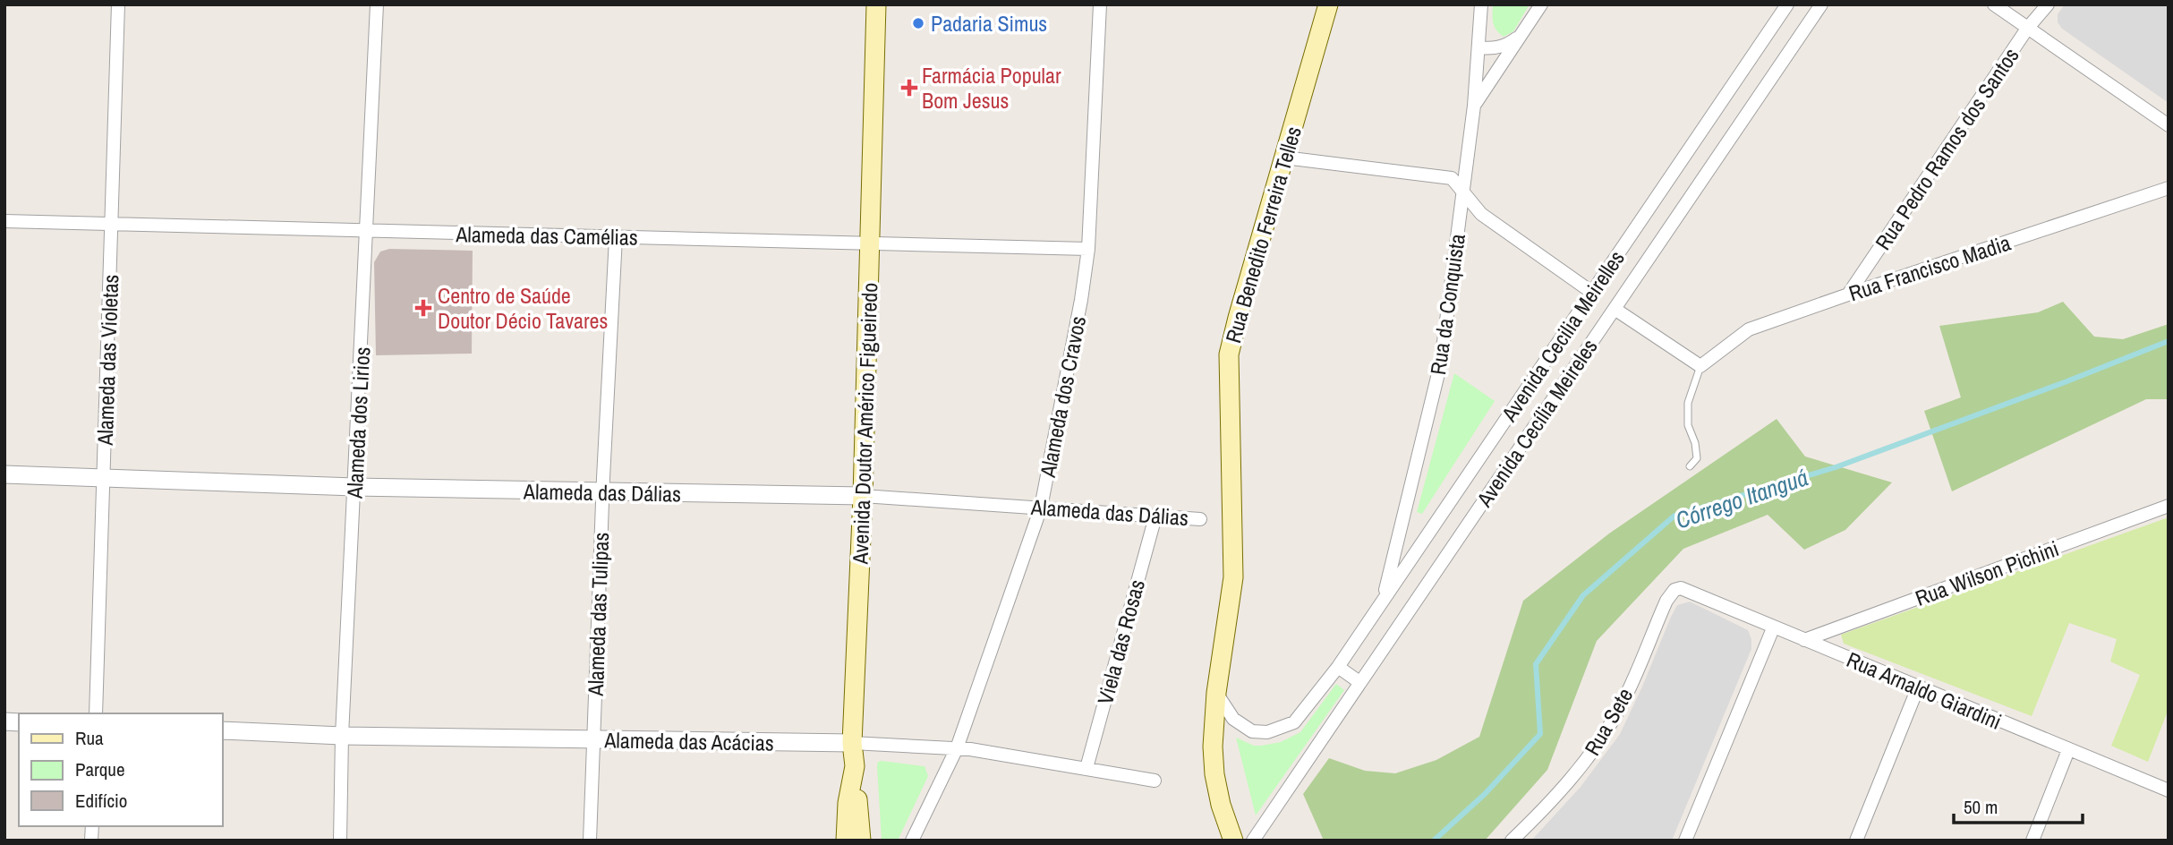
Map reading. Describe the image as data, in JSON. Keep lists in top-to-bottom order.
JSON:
{
  "streets": {
    "main road": ["Rua Benedito Ferreira Telles", "Avenida Doutor Américo Figueiredo"],
    "street": [
      "Rua Pedro Ramos dos Santos",
      "Alameda das Camélias",
      "Rua Francisco Madia",
      "Rua da Conquista",
      "Avenida Cecilia Meirelles",
      "Alameda das Violetas",
      "Alameda dos Cravos",
      "Alameda dos Lirios",
      "Avenida Cecília Meireles",
      "Alameda das Dálias",
      "Rua Wilson Pichini",
      "Alameda das Tulipas",
      "Viela das Rosas",
      "Rua Arnaldo Giardini",
      "Rua Sete",
      "Alameda das Acácias"
    ]
  },
  "crossings": [
    ["Rua Pedro Ramos dos Santos", "Rua Francisco Madia"],
    ["Rua Benedito Ferreira Telles", "Avenida Cecilia Meirelles"],
    ["Alameda das Camélias", "Alameda das Violetas"],
    ["Alameda das Camélias", "Alameda dos Cravos"],
    ["Alameda das Camélias", "Alameda dos Lirios"],
    ["Alameda das Camélias", "Avenida Doutor Américo Figueiredo"],
    ["Alameda das Camélias", "Alameda das Tulipas"],
    ["Rua da Conquista", "Avenida Cecilia Meirelles"],
    ["Alameda das Violetas", "Alameda das Dálias"],
    ["Alameda dos Cravos", "Alameda das Dálias"],
    ["Alameda dos Cravos", "Alameda das Acácias"],
    ["Alameda dos Lirios", "Alameda das Dálias"],
    ["Alameda dos Lirios", "Alameda das Acácias"],
    ["Avenida Doutor Américo Figueiredo", "Alameda das Dálias"],
    ["Avenida Doutor Américo Figueiredo", "Alameda das Acácias"],
    ["Alameda das Dálias", "Alameda das Tulipas"],
    ["Alameda das Dálias", "Viela das Rosas"],
    ["Rua Wilson Pichini", "Rua Arnaldo Giardini"],
    ["Alameda das Tulipas", "Alameda das Acácias"],
    ["Viela das Rosas", "Alameda das Acácias"],
    ["Rua Arnaldo Giardini", "Rua Sete"]
  ],
  "water": ["Córrego Itanguá"],
  "places": {
    "other": ["Padaria Simus"],
    "health": ["Farmácia Popular Bom Jesus", "Centro de Saúde Doutor Décio Tavares"]
  },
  "legend": ["Rua", "Parque", "Edifício"],
  "scale_bar": "50 m"
}
